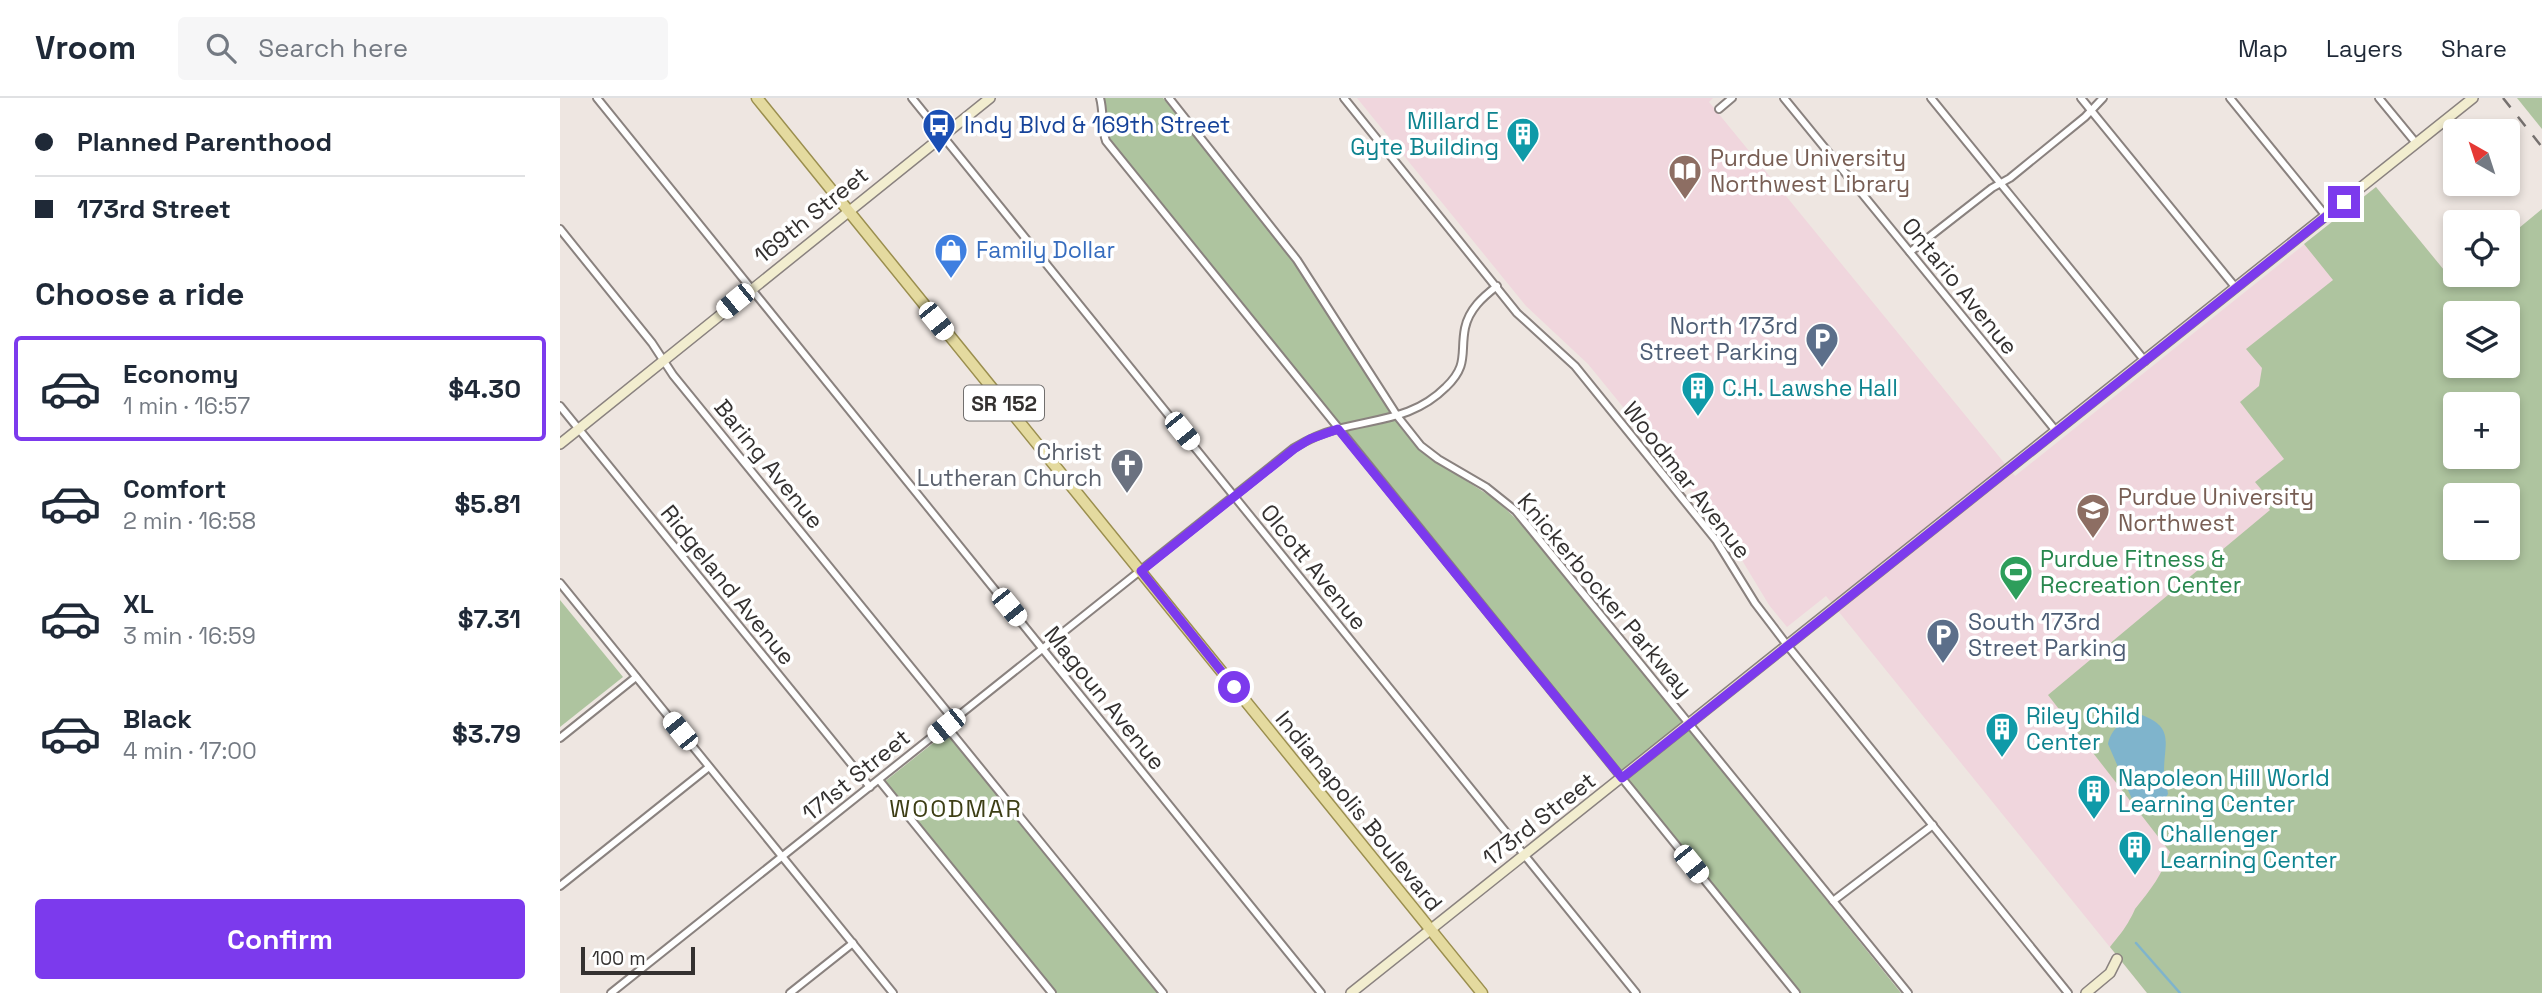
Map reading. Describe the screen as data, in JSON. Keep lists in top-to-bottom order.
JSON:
{
  "streets": {
    "main road": ["SR 152", "Indianapolis Boulevard"],
    "street": [
      "169th Street",
      "Ontario Avenue",
      "Baring Avenue",
      "Woodmar Avenue",
      "Olcott Avenue",
      "Ridgeland Avenue",
      "Knickerbocker Parkway",
      "Magoun Avenue",
      "171st Street",
      "173rd Street"
    ]
  },
  "crossings": [
    ["169th Street", "Baring Avenue"],
    ["169th Street", "Olcott Avenue"],
    ["169th Street", "Ridgeland Avenue"],
    ["169th Street", "Magoun Avenue"],
    ["169th Street", "Indianapolis Boulevard"],
    ["Ontario Avenue", "173rd Street"],
    ["Baring Avenue", "171st Street"],
    ["Woodmar Avenue", "171st Street"],
    ["Woodmar Avenue", "173rd Street"],
    ["Olcott Avenue", "171st Street"],
    ["Olcott Avenue", "173rd Street"],
    ["Ridgeland Avenue", "171st Street"],
    ["Knickerbocker Parkway", "171st Street"],
    ["Knickerbocker Parkway", "173rd Street"],
    ["Magoun Avenue", "171st Street"],
    ["171st Street", "Indianapolis Boulevard"],
    ["Indianapolis Boulevard", "173rd Street"]
  ],
  "districts": ["WOODMAR"],
  "places": {
    "bus stop": ["Indy Blvd & 169th Street"],
    "building": [
      "Millard E Gyte Building",
      "C.H. Lawshe Hall",
      "Riley Child Center",
      "Napoleon Hill World Learning Center",
      "Challenger Learning Center"
    ],
    "library": ["Purdue University Northwest Library"],
    "shop": ["Family Dollar"],
    "parking": ["North 173rd Street Parking", "South 173rd Street Parking"],
    "church": ["Christ Lutheran Church"],
    "school or university": ["Purdue University Northwest"],
    "sports": ["Purdue Fitness & Recreation Center"]
  },
  "scale_bar": "100 m",
  "north": "top left",
  "page": {
    "header": "Vroom",
    "search": "Search here",
    "nav": ["Map", "Layers", "Share"],
    "banner": ["Planned Parenthood", "173rd Street"],
    "map_buttons": ["+", "−"],
    "heading": "Choose a ride",
    "list": [
      {
        "name": "Economy",
        "note": "1 min · 16:57",
        "value": "$4.30"
      },
      {
        "name": "Comfort",
        "note": "2 min · 16:58",
        "value": "$5.81"
      },
      {
        "name": "XL",
        "note": "3 min · 16:59",
        "value": "$7.31"
      },
      {
        "name": "Black",
        "note": "4 min · 17:00",
        "value": "$3.79"
      }
    ],
    "buttons": "Confirm",
    "scale": "100 m"
  }
}
